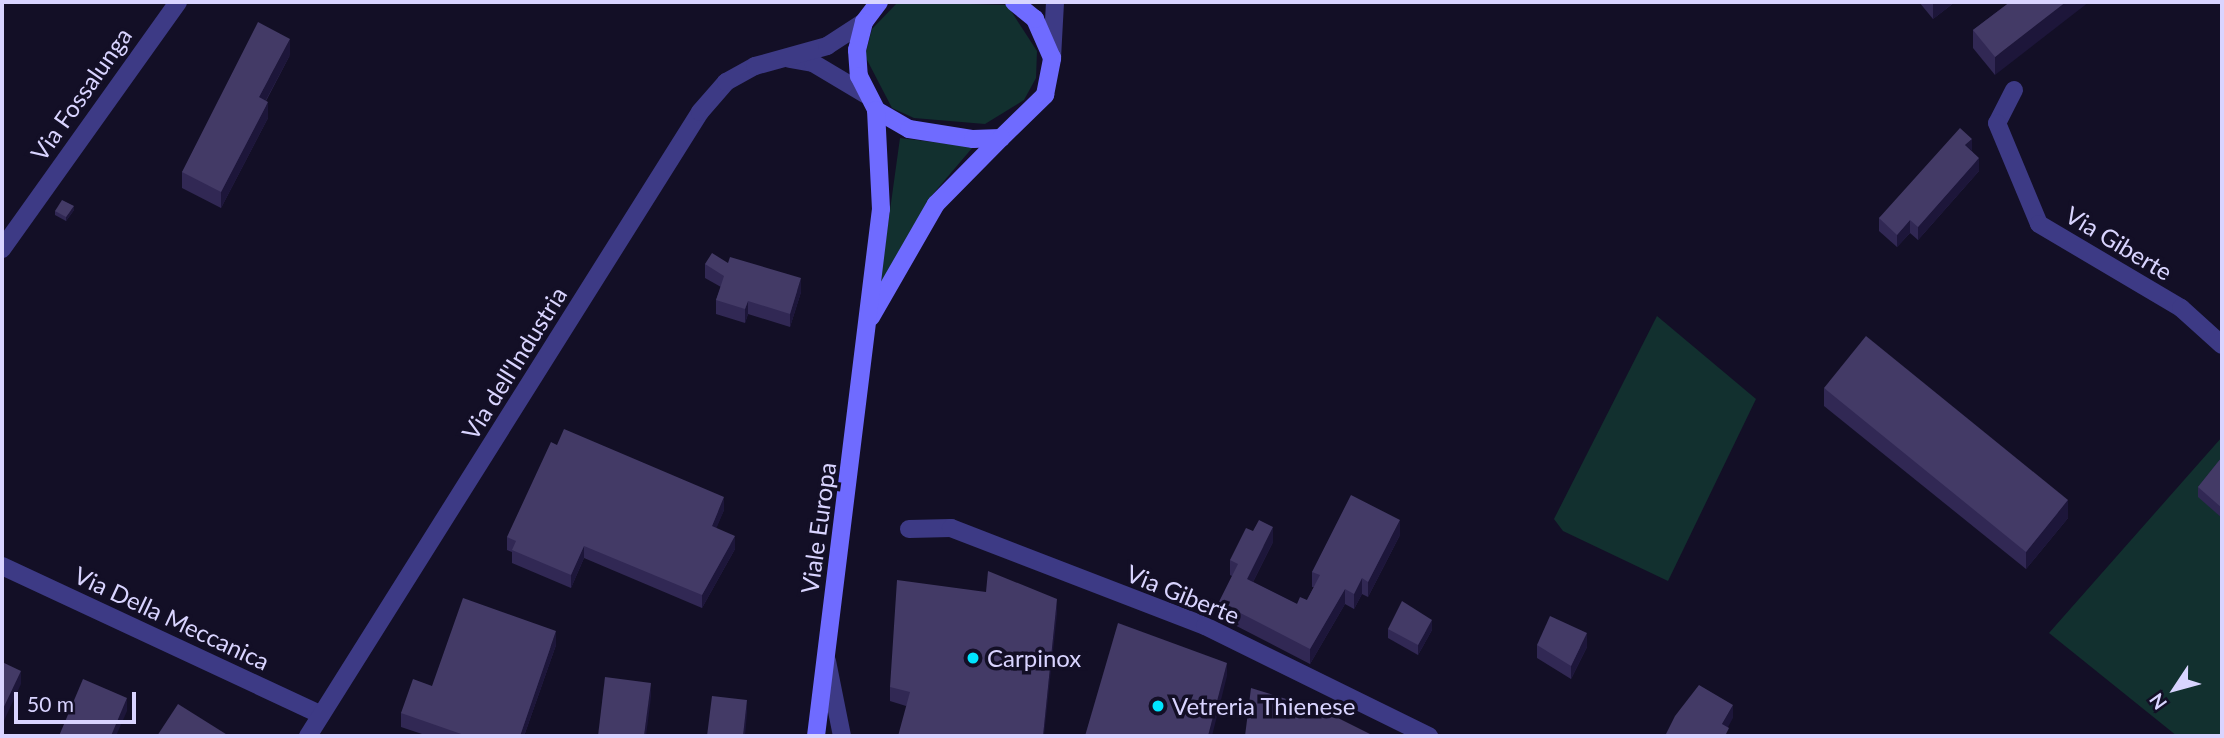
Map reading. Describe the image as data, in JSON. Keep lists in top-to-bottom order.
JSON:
{
  "streets": {
    "main road": ["Viale Europa"],
    "street": [
      "Via Fossalunga",
      "Via Giberte",
      "Via dell'Industria",
      "Via Della Meccanica"
    ]
  },
  "crossings": [
    ["Via dell'Industria", "Via Della Meccanica"]
  ],
  "places": ["Carpinox", "Vetreria Thienese"],
  "scale_bar": "50 m",
  "north": "bottom left"
}
